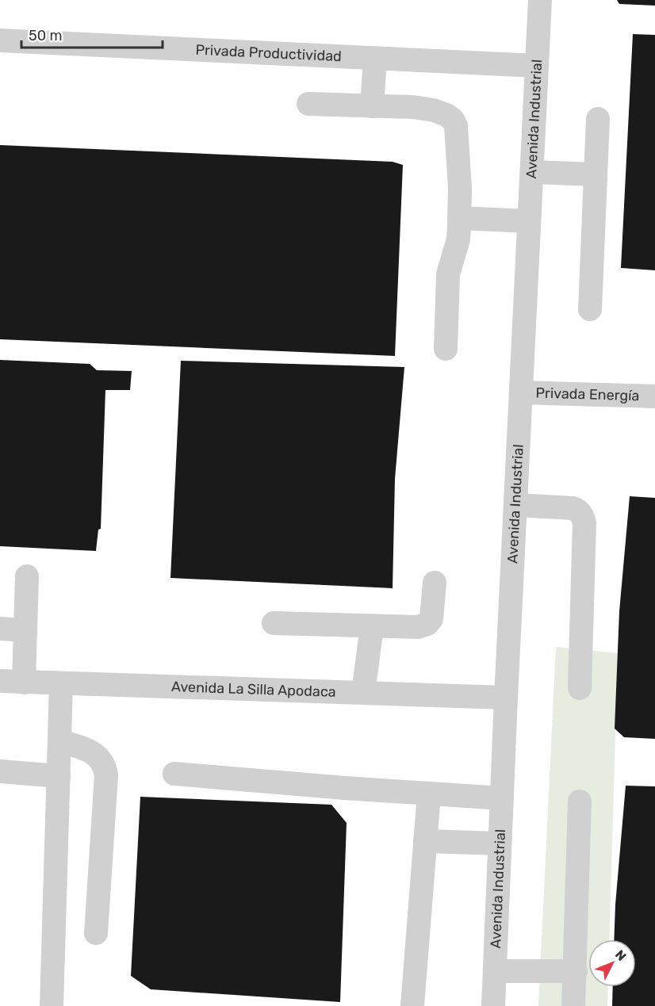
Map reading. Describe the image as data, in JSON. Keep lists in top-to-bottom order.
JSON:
{
  "streets": {
    "street": [
      "Privada Productividad",
      "Avenida Industrial",
      "Privada Energía",
      "Avenida La Silla Apodaca"
    ]
  },
  "crossings": [
    ["Privada Productividad", "Avenida Industrial"],
    ["Avenida Industrial", "Privada Energía"],
    ["Avenida Industrial", "Avenida La Silla Apodaca"]
  ],
  "scale_bar": "50 m",
  "north": "top right"
}
